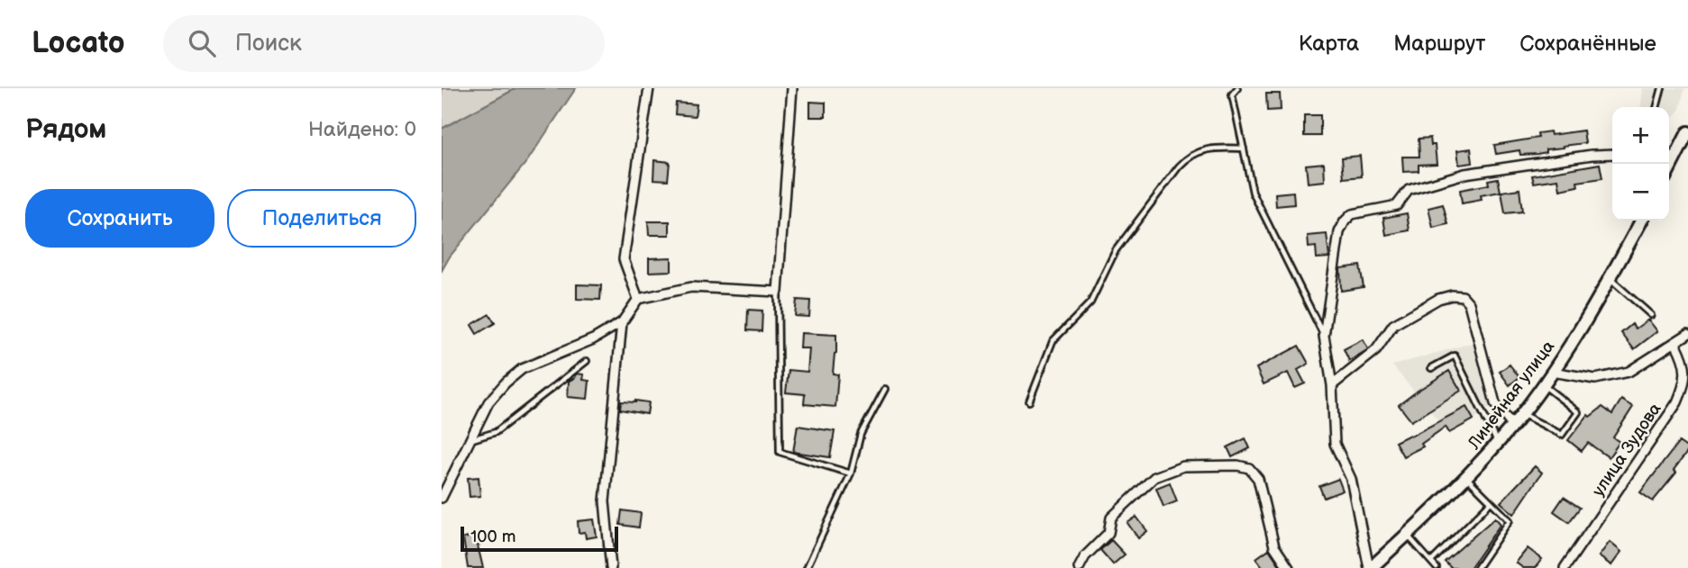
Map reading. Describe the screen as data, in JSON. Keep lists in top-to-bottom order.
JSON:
{
  "streets": {
    "street": ["Линейная улица", "улица Зудова"]
  },
  "scale_bar": "100 m",
  "page": {
    "header": "Locato",
    "search": "Поиск",
    "nav": ["Карта", "Маршрут", "Сохранённые"],
    "heading": ["Рядом", "Найдено: 0"],
    "map_buttons": ["+", "−"],
    "buttons": ["Сохранить", "Поделиться"],
    "scale": "100 m"
  }
}
